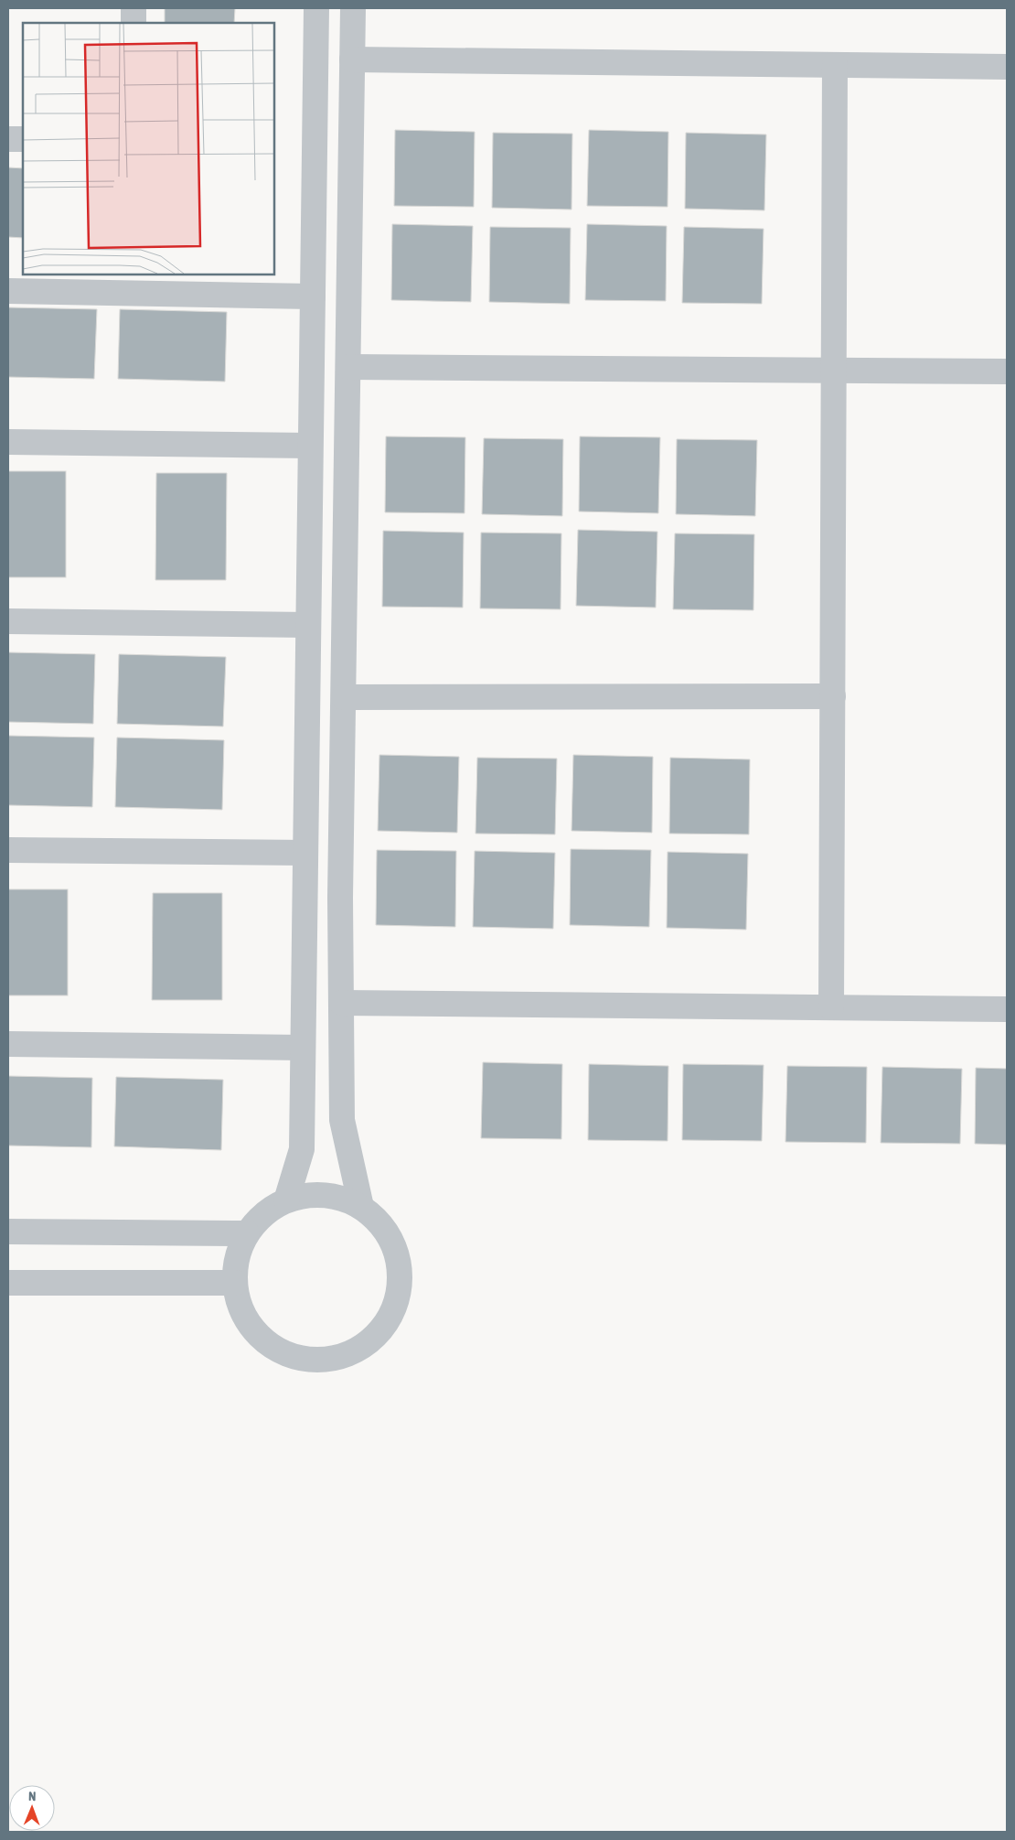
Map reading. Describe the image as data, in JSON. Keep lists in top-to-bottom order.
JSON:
{
  "north": "top"
}
